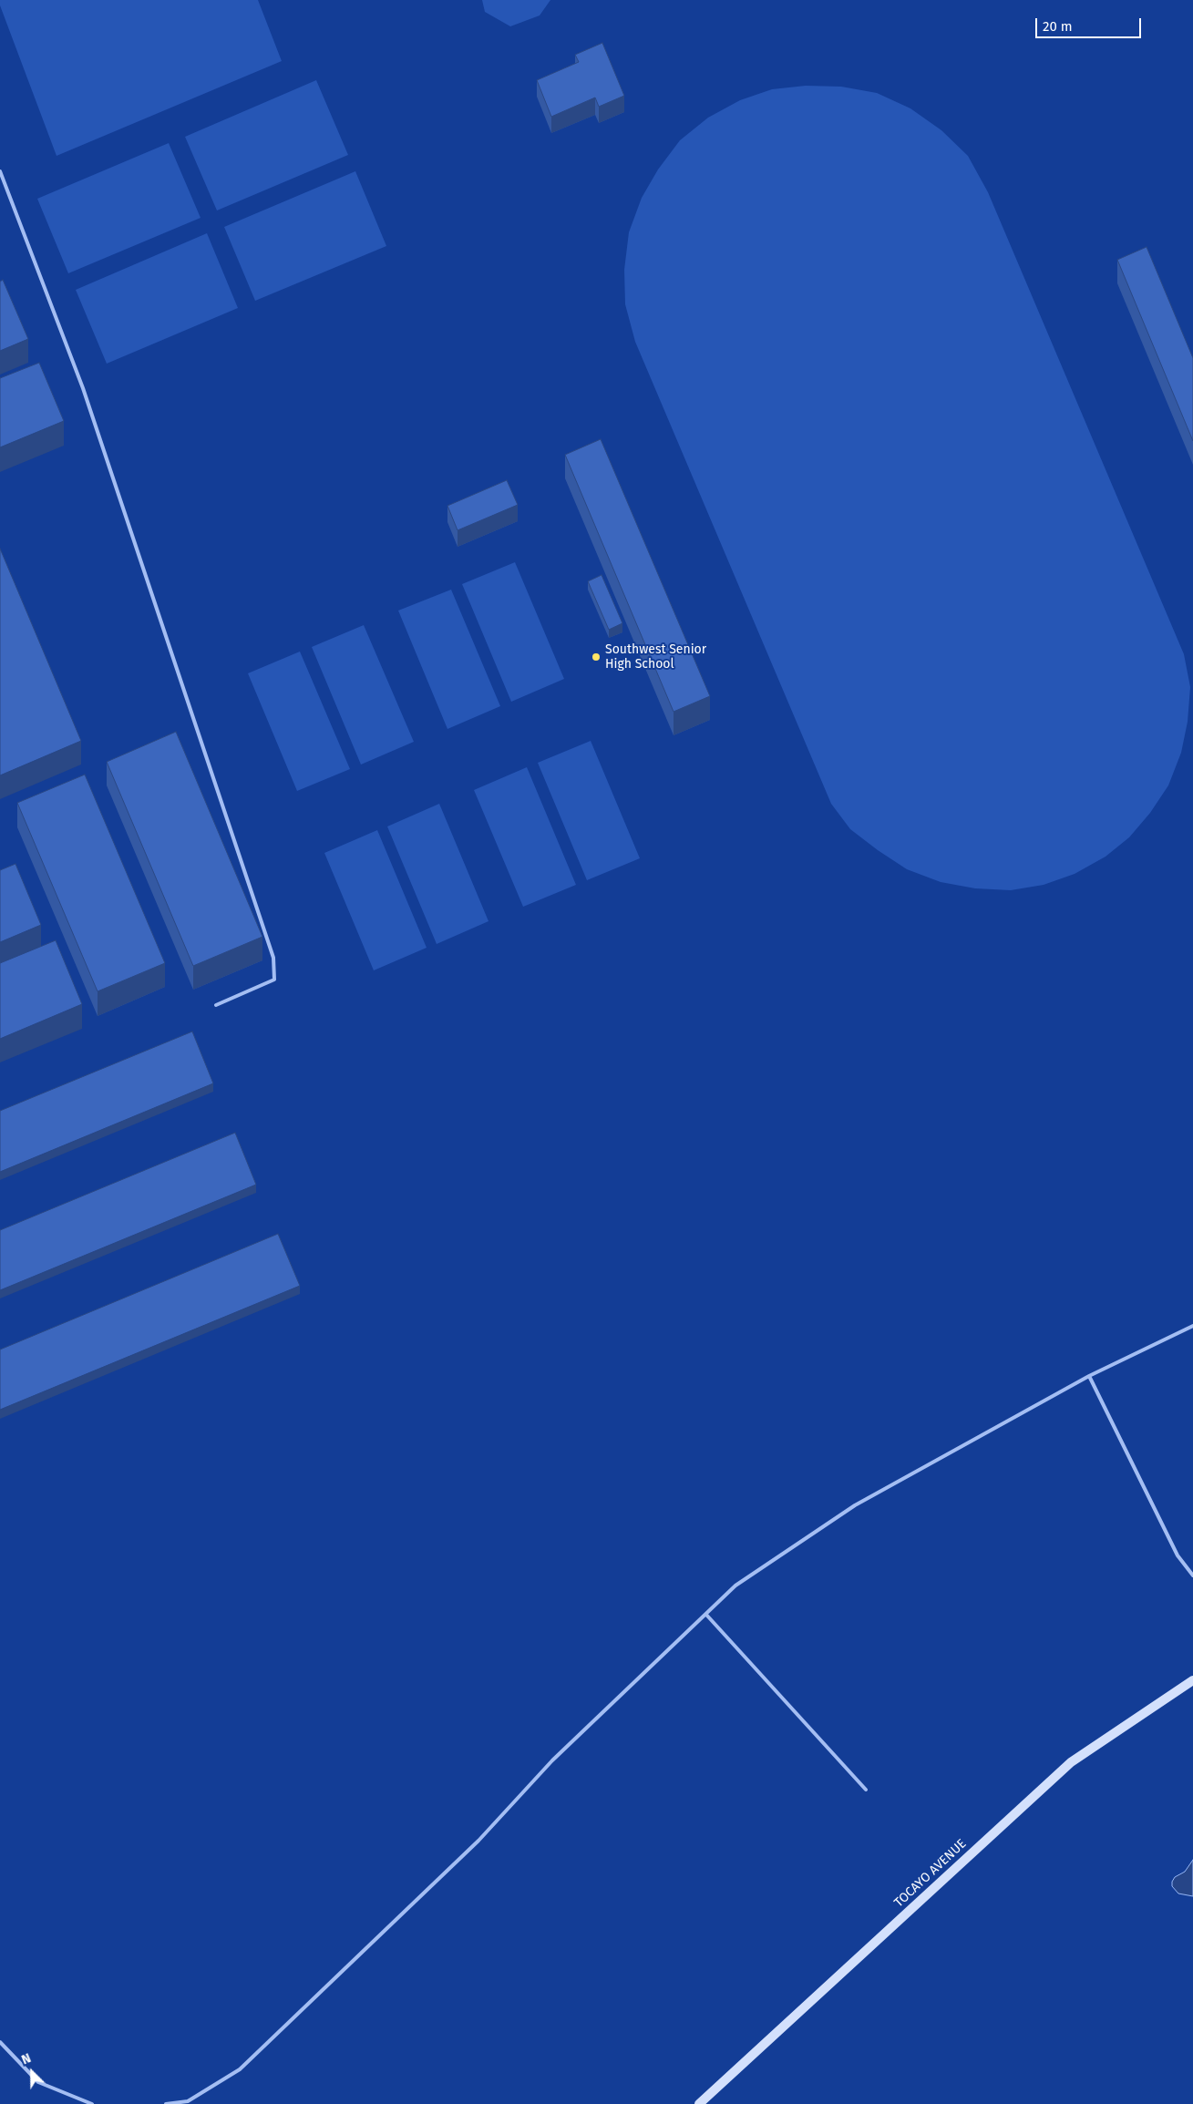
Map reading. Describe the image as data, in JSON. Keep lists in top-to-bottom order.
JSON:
{
  "streets": {
    "main road": ["TOCAYO AVENUE"]
  },
  "places": ["Southwest Senior High School"],
  "scale_bar": "20 m",
  "north": "top left"
}
